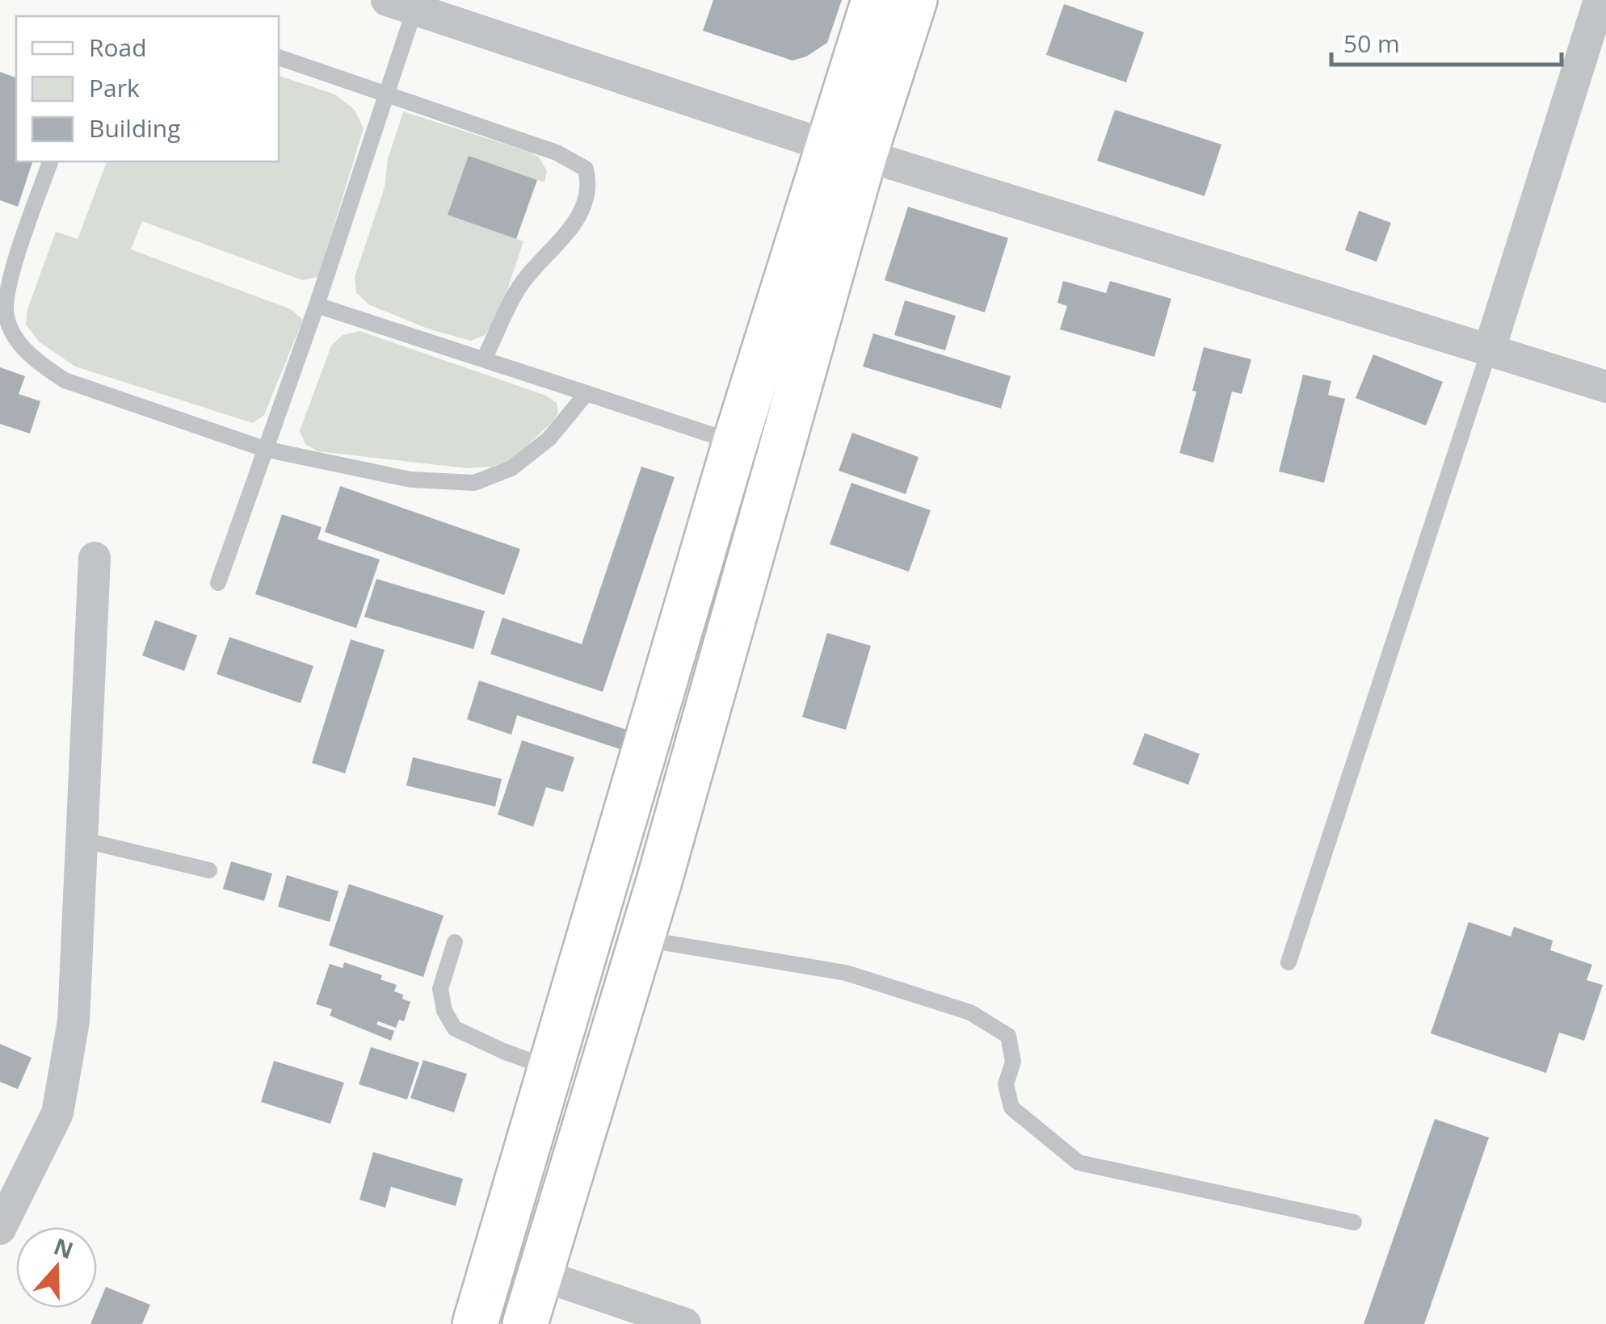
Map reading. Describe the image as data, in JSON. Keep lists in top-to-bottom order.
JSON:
{
  "legend": ["Road", "Park", "Building"],
  "scale_bar": "50 m",
  "north": "top"
}
